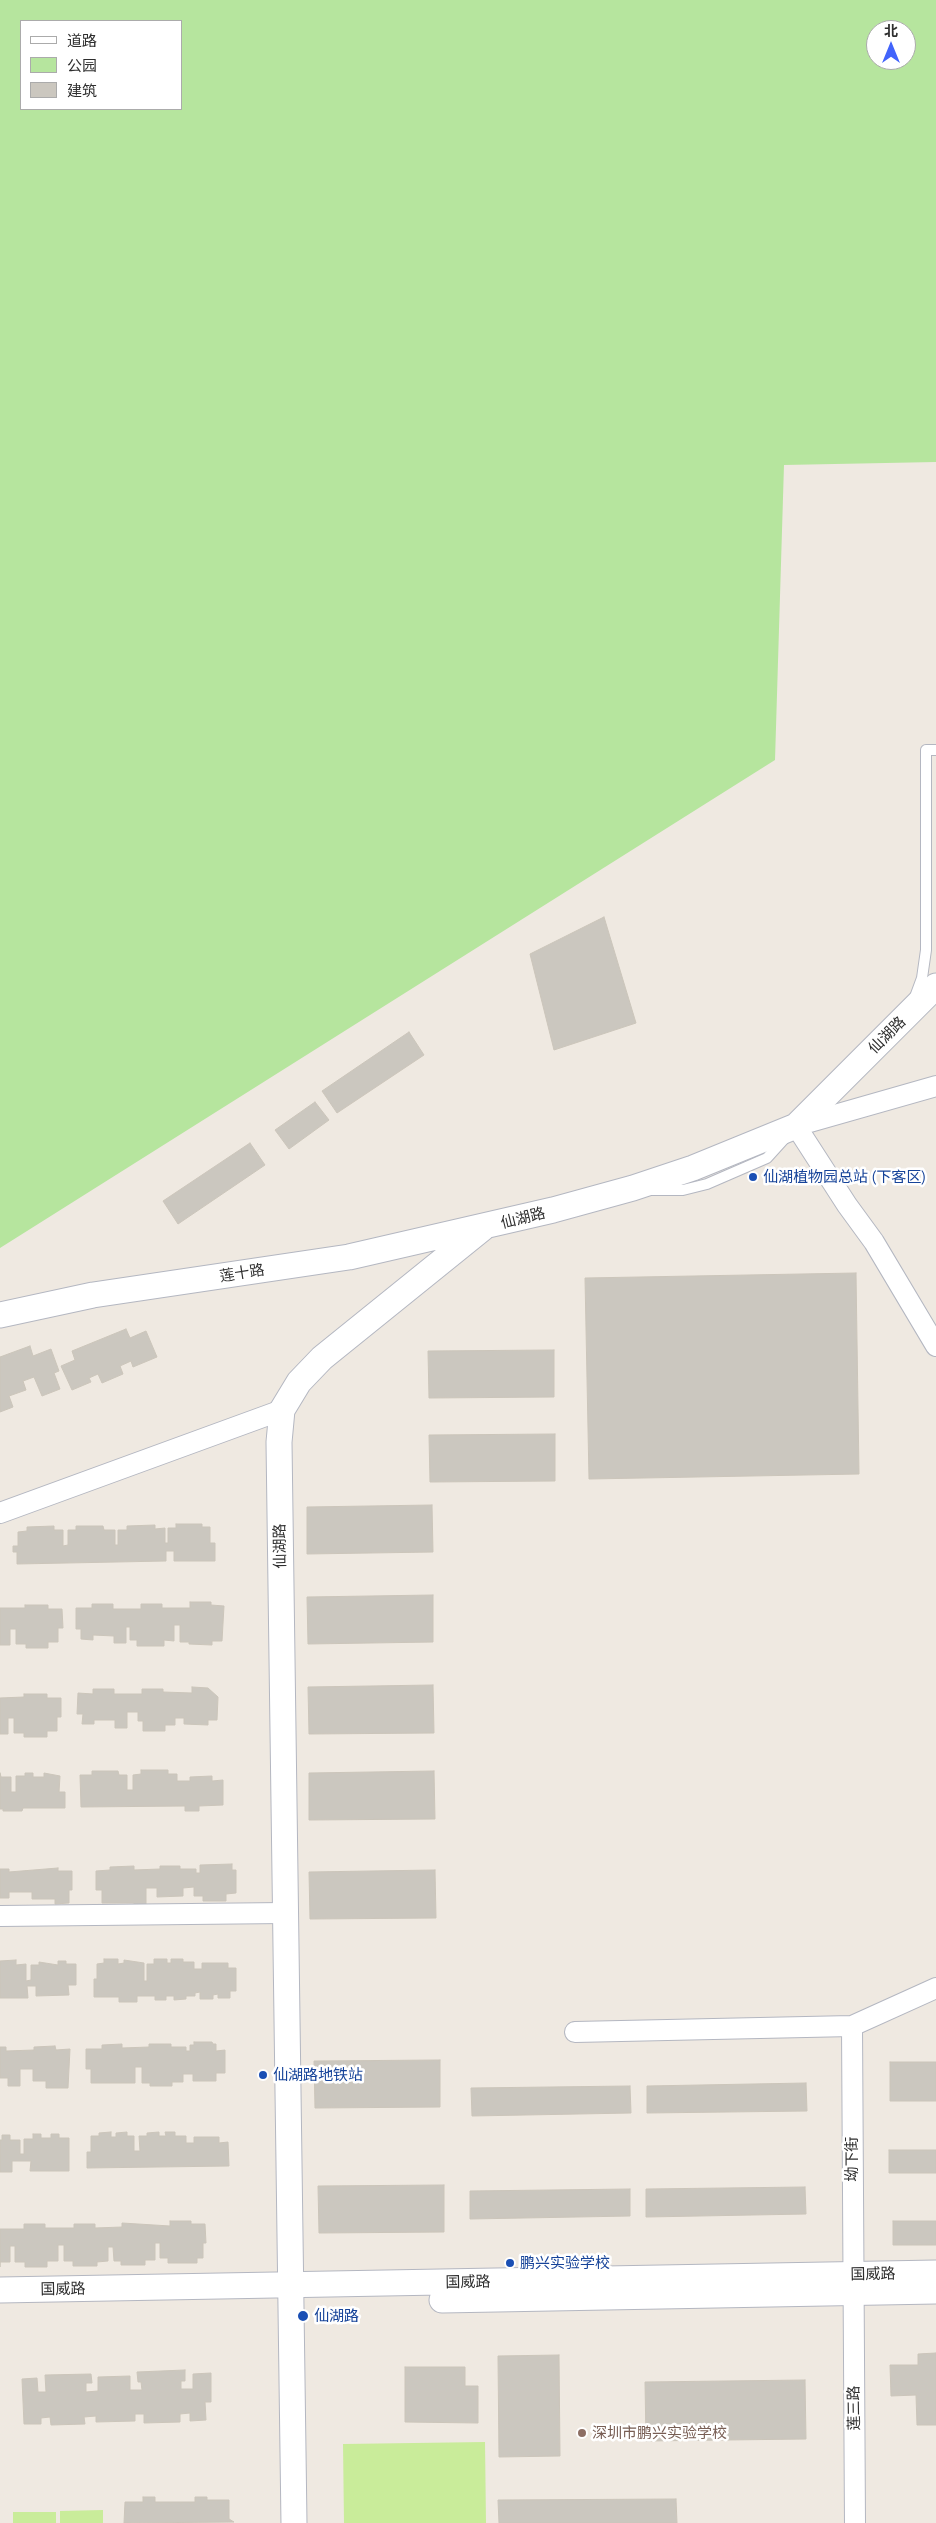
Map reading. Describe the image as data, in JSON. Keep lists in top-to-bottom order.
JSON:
{
  "streets": {
    "street": [
      "仙湖路",
      "莲十路",
      "坳下街",
      "国威路",
      "莲三路"
    ]
  },
  "crossings": [
    ["仙湖路", "莲十路"],
    ["仙湖路", "国威路"],
    ["坳下街", "国威路"],
    ["坳下街", "莲三路"],
    ["国威路", "莲三路"]
  ],
  "places": [
    "仙湖植物园总站 (下客区)",
    "仙湖路地铁站",
    "鹏兴实验学校",
    "仙湖路",
    "深圳市鹏兴实验学校"
  ],
  "legend": ["道路", "公园", "建筑"],
  "north": "top"
}
